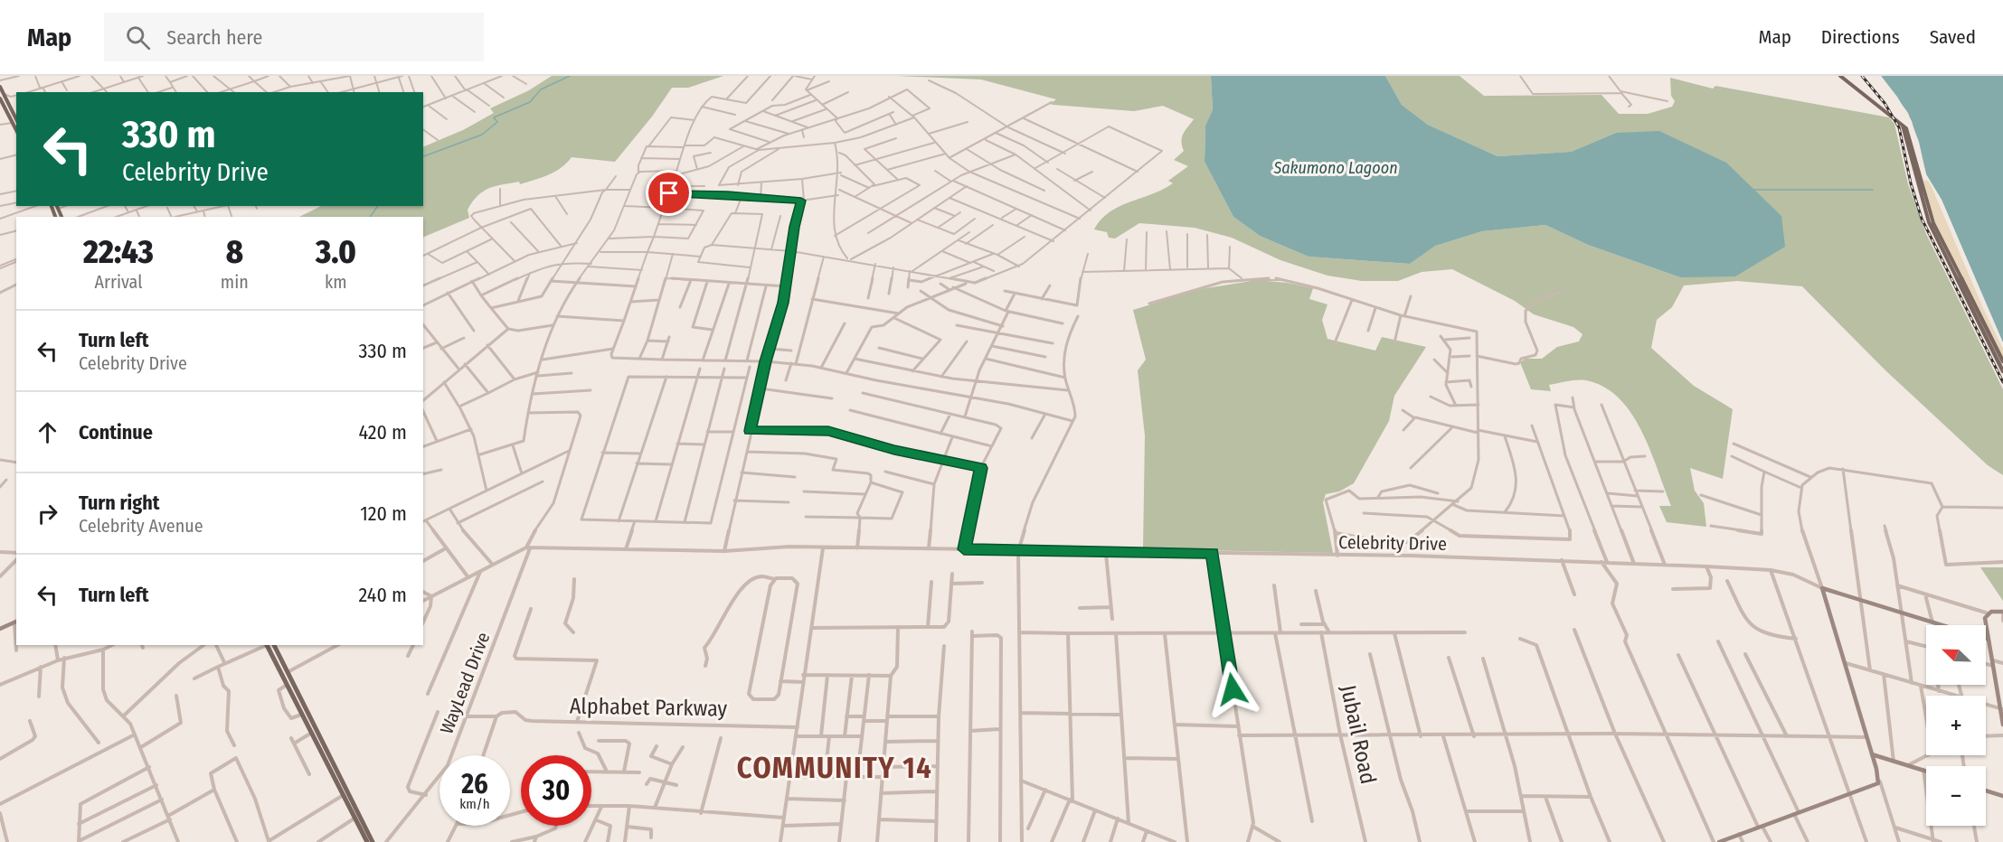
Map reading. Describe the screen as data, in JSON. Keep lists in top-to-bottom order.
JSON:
{
  "streets": {
    "street": [
      "Celebrity Drive",
      "WayLead Drive",
      "Alphabet Parkway",
      "Jubail Road"
    ]
  },
  "crossings": [
    ["Celebrity Drive", "WayLead Drive"]
  ],
  "districts": ["COMMUNITY 14"],
  "water": ["Sakumono Lagoon"],
  "north": "top left",
  "page": {
    "header": "Map",
    "search": "Search here",
    "nav": ["Map", "Directions", "Saved"],
    "turn": ["330 m", "Celebrity Drive"],
    "eta": [
      "22:43",
      "Arrival",
      "8",
      "min",
      "3.0",
      "km"
    ],
    "list": [
      {
        "name": "Turn left",
        "note": "Celebrity Drive",
        "value": "330 m"
      },
      {
        "name": "Continue",
        "value": "420 m"
      },
      {
        "name": "Turn right",
        "note": "Celebrity Avenue",
        "value": "120 m"
      },
      {
        "name": "Turn left",
        "value": "240 m"
      }
    ],
    "map_buttons": ["+", "−"],
    "speed": "26 km/h",
    "limit": "30"
  }
}
